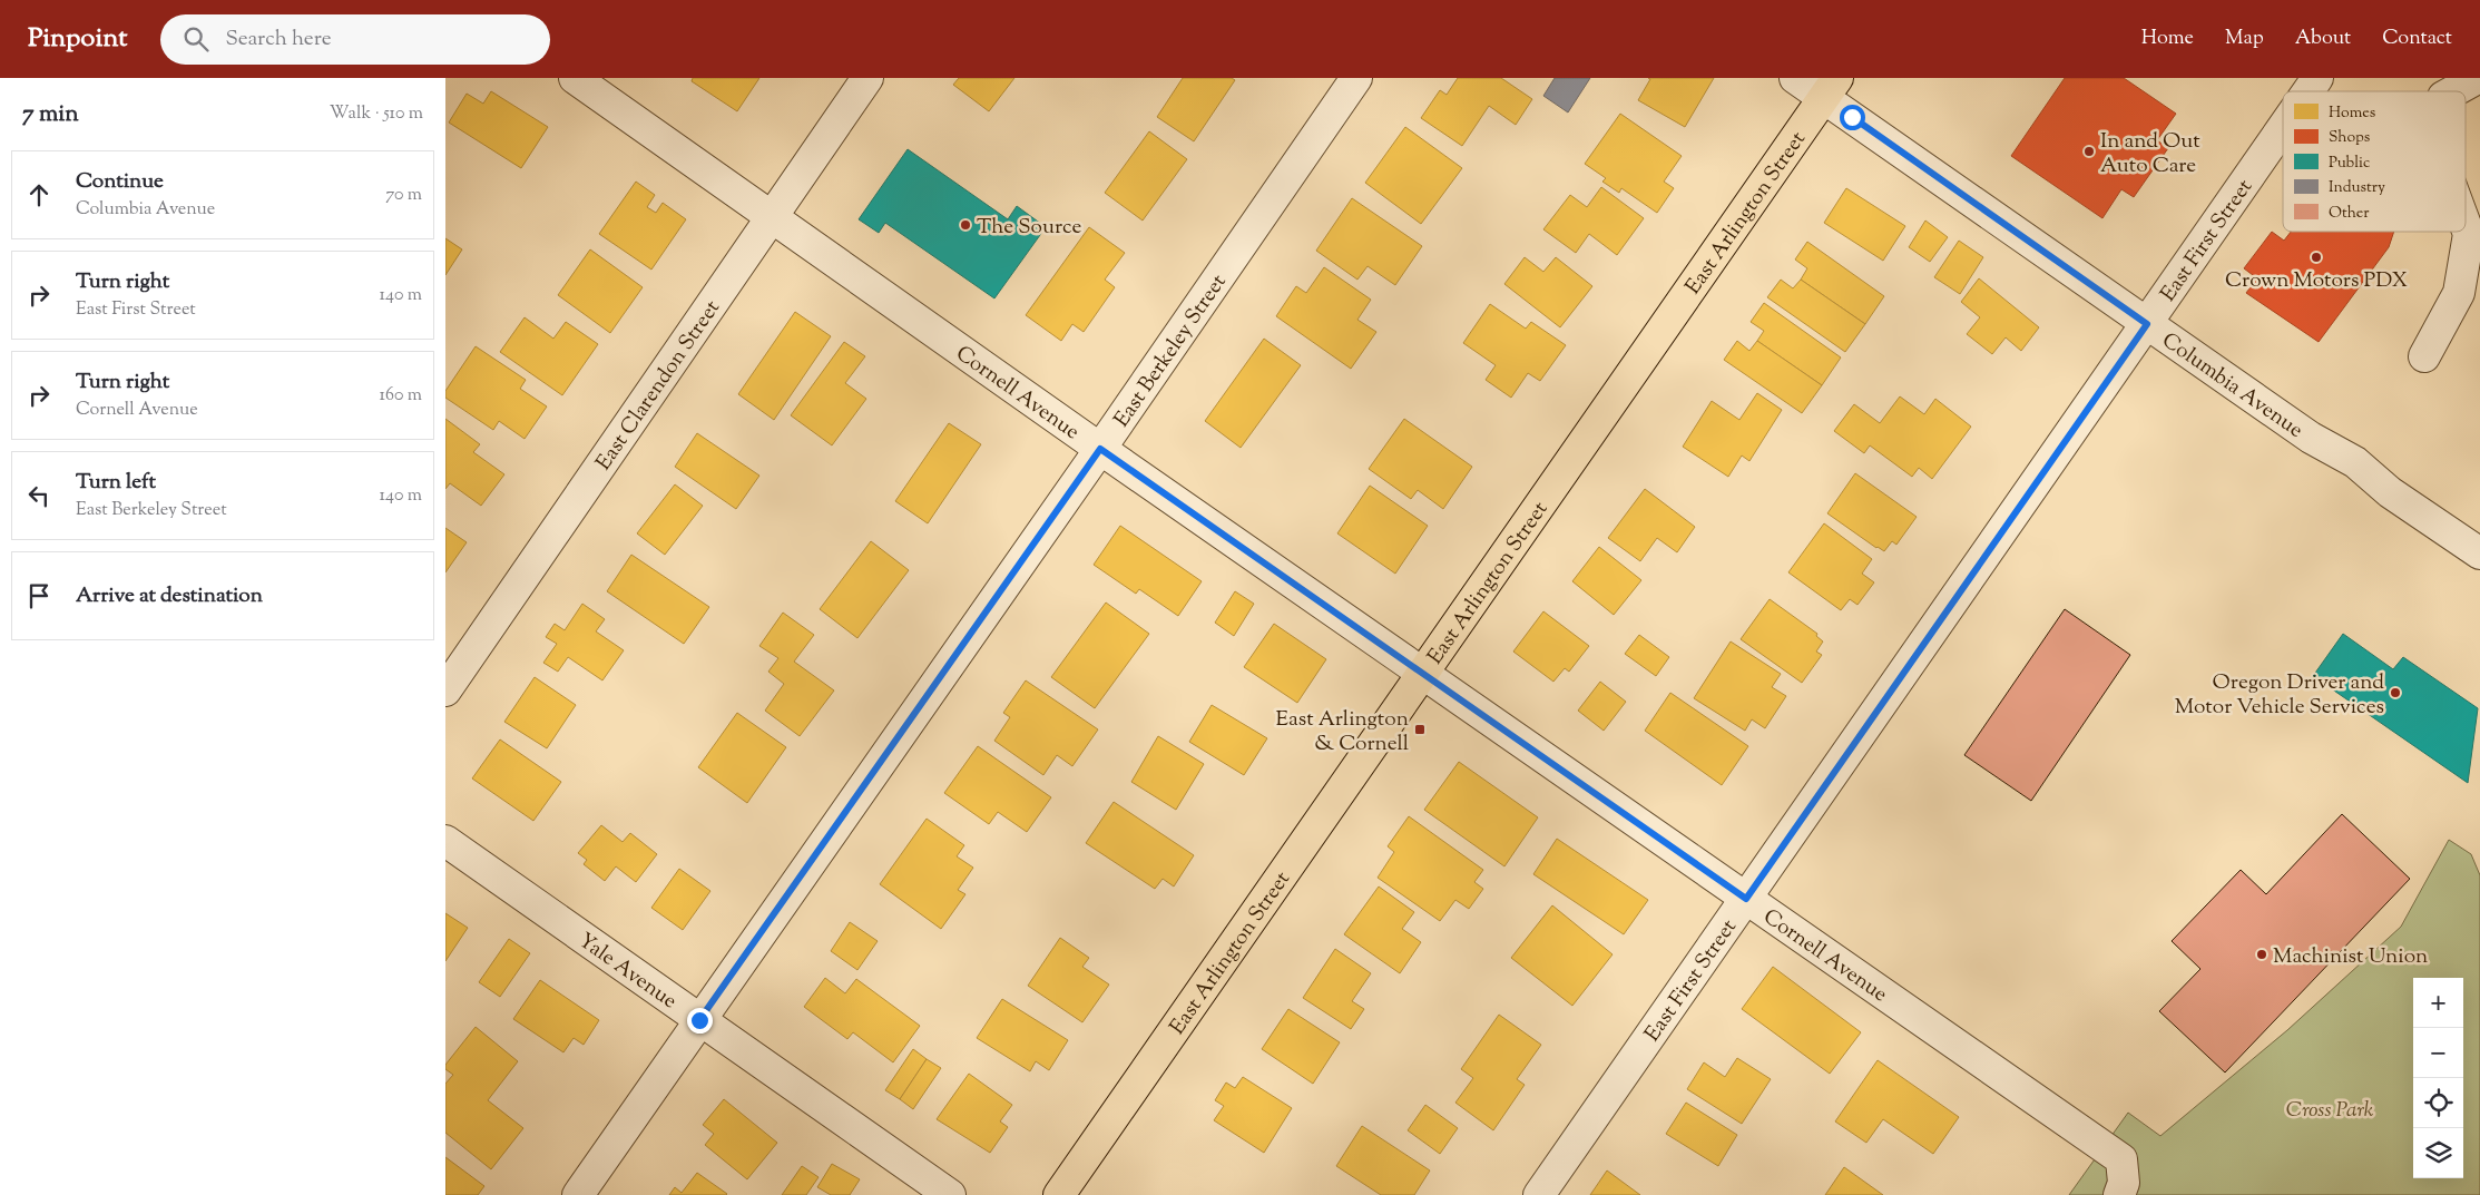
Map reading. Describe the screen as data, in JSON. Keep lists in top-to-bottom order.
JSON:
{
  "streets": {
    "main road": ["East Arlington Street"],
    "street": [
      "East First Street",
      "East Berkeley Street",
      "East Clarendon Street",
      "Columbia Avenue",
      "Cornell Avenue",
      "Yale Avenue"
    ]
  },
  "crossings": [
    ["East Arlington Street", "Columbia Avenue"],
    ["East Arlington Street", "Cornell Avenue"],
    ["East First Street", "Columbia Avenue"],
    ["East First Street", "Cornell Avenue"],
    ["East Berkeley Street", "Cornell Avenue"],
    ["East Berkeley Street", "Yale Avenue"],
    ["East Clarendon Street", "Cornell Avenue"]
  ],
  "parks": ["Cross Park"],
  "places": {
    "other": [
      "In and Out Auto Care",
      "The Source",
      "Crown Motors PDX",
      "Oregon Driver and Motor Vehicle Services",
      "Machinist Union"
    ],
    "transit": ["East Arlington & Cornell"]
  },
  "legend": [
    "Homes",
    "Shops",
    "Public",
    "Industry",
    "Other"
  ],
  "page": {
    "header": "Pinpoint",
    "search": "Search here",
    "nav": [
      "Home",
      "Map",
      "About",
      "Contact"
    ],
    "heading": ["7 min", "Walk · 510 m"],
    "list": [
      ["Continue", "Columbia Avenue", "70 m"],
      ["Turn right", "East First Street", "140 m"],
      ["Turn right", "Cornell Avenue", "160 m"],
      ["Turn left", "East Berkeley Street", "140 m"],
      "Arrive at destination"
    ],
    "map_buttons": ["+", "−"]
  }
}
